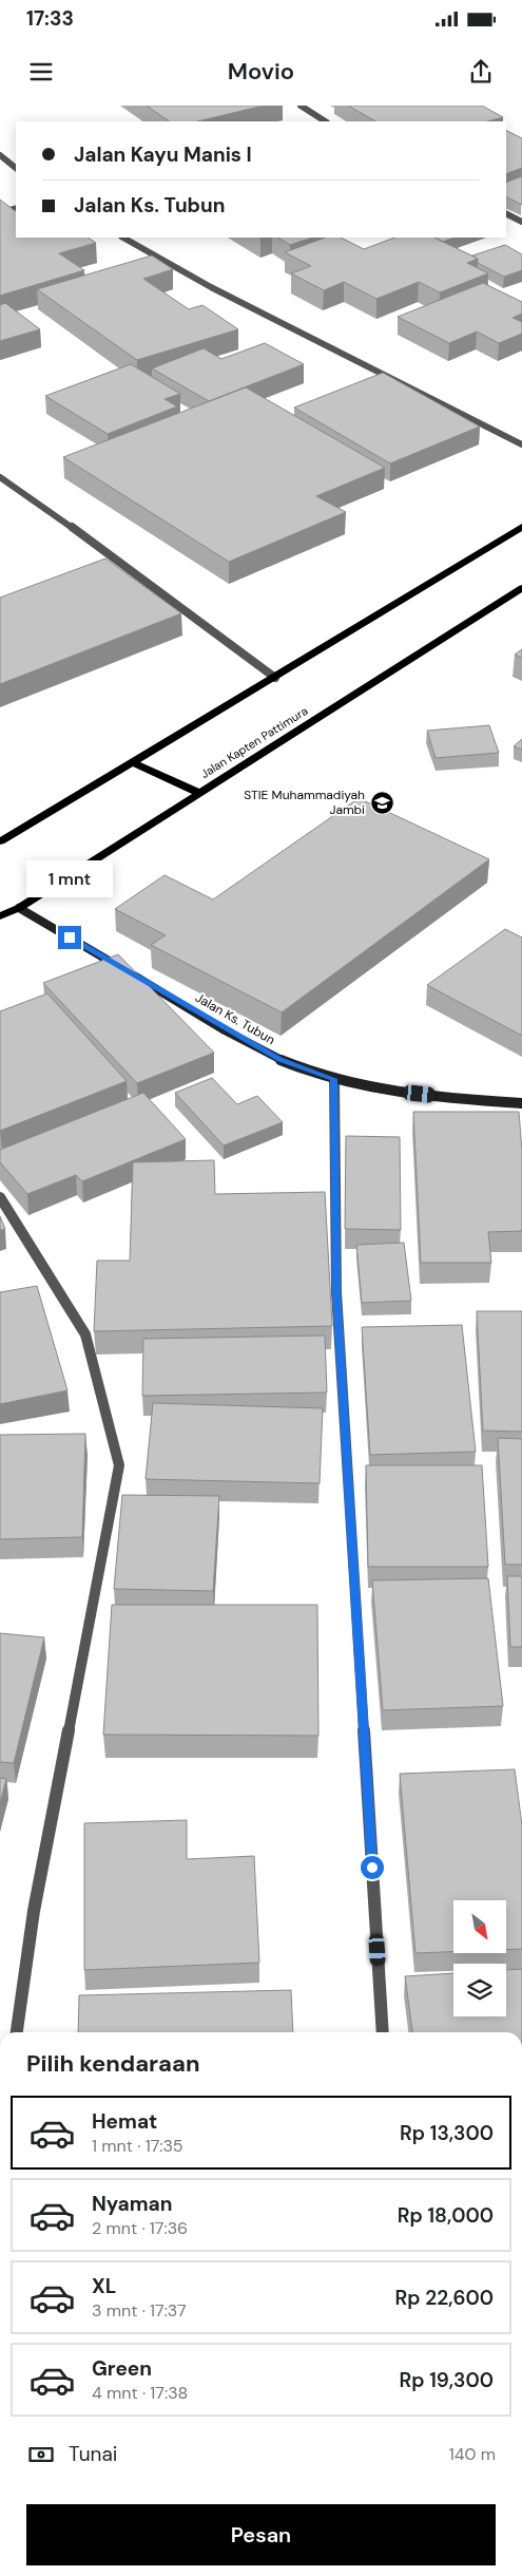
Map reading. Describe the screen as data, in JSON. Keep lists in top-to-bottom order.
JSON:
{
  "streets": {
    "main road": ["Jalan Kapten Pattimura"],
    "street": ["Jalan Ks. Tubun"]
  },
  "crossings": [
    ["Jalan Kapten Pattimura", "Jalan Ks. Tubun"]
  ],
  "places": {
    "school or university": ["STIE Muhammadiyah Jambi"]
  },
  "north": "bottom right",
  "page": {
    "status": "17:33",
    "header": "Movio",
    "banner": ["Jalan Kayu Manis I", "Jalan Ks. Tubun"],
    "bubble": "1 mnt",
    "heading": "Pilih kendaraan",
    "list": [
      {
        "name": "Hemat",
        "note": "1 mnt · 17:35",
        "value": "Rp 13,300"
      },
      {
        "name": "Nyaman",
        "note": "2 mnt · 17:36",
        "value": "Rp 18,000"
      },
      {
        "name": "XL",
        "note": "3 mnt · 17:37",
        "value": "Rp 22,600"
      },
      {
        "name": "Green",
        "note": "4 mnt · 17:38",
        "value": "Rp 19,300"
      }
    ],
    "pay": ["Tunai", "140 m"],
    "buttons": "Pesan"
  }
}
